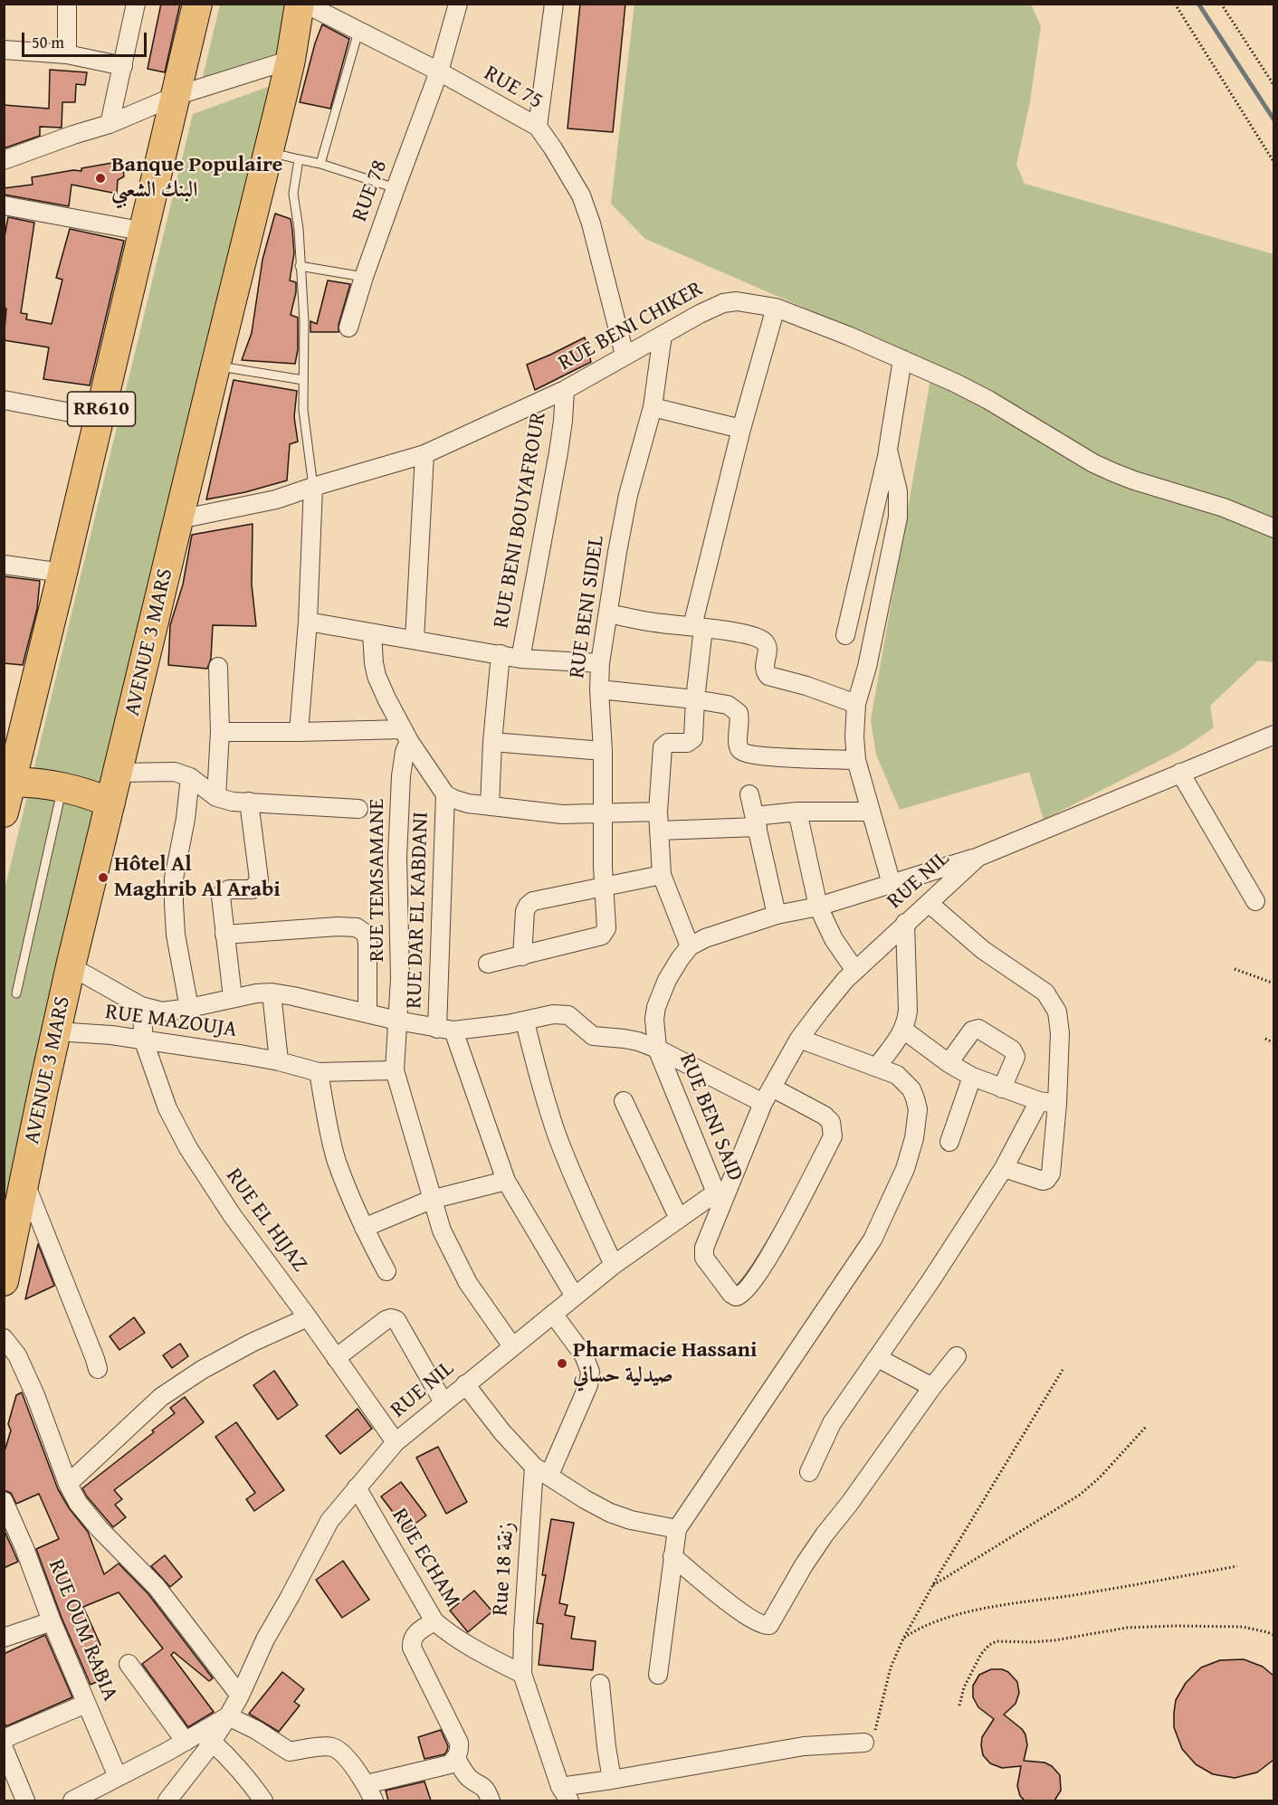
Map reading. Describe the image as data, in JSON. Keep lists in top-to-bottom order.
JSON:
{
  "streets": {
    "main road": ["RR610", "AVENUE 3 MARS"],
    "street": [
      "RUE 75",
      "RUE 78",
      "RUE BENI CHIKER",
      "RUE BENI BOUYAFROUR",
      "RUE BENI SIDEL",
      "RUE TEMSAMANE",
      "RUE NIL",
      "RUE DAR EL KABDANI",
      "RUE MAZOUJA",
      "RUE BENI SAID",
      "RUE EL HIJAZ",
      "RUE ECHAM",
      "Rue 18 زنقة",
      "RUE OUM RABIA"
    ]
  },
  "crossings": [
    ["RUE 75", "RUE 78"],
    ["RUE 75", "RUE BENI CHIKER"],
    ["RUE BENI CHIKER", "RUE BENI BOUYAFROUR"],
    ["RUE BENI CHIKER", "RUE BENI SIDEL"],
    ["RUE BENI CHIKER", "AVENUE 3 MARS"],
    ["AVENUE 3 MARS", "RUE MAZOUJA"],
    ["RUE TEMSAMANE", "RUE NIL"],
    ["RUE TEMSAMANE", "RUE MAZOUJA"],
    ["RUE NIL", "RUE BENI SAID"],
    ["RUE NIL", "RUE EL HIJAZ"],
    ["RUE NIL", "RUE ECHAM"],
    ["RUE NIL", "Rue 18 زنقة"],
    ["RUE MAZOUJA", "RUE EL HIJAZ"],
    ["RUE ECHAM", "Rue 18 زنقة"]
  ],
  "places": ["Banque Populaire البنك الشعبي", "Hôtel Al Maghrib Al Arabi", "Pharmacie Hassani صيدلية حساني"],
  "scale_bar": "50 m"
}
